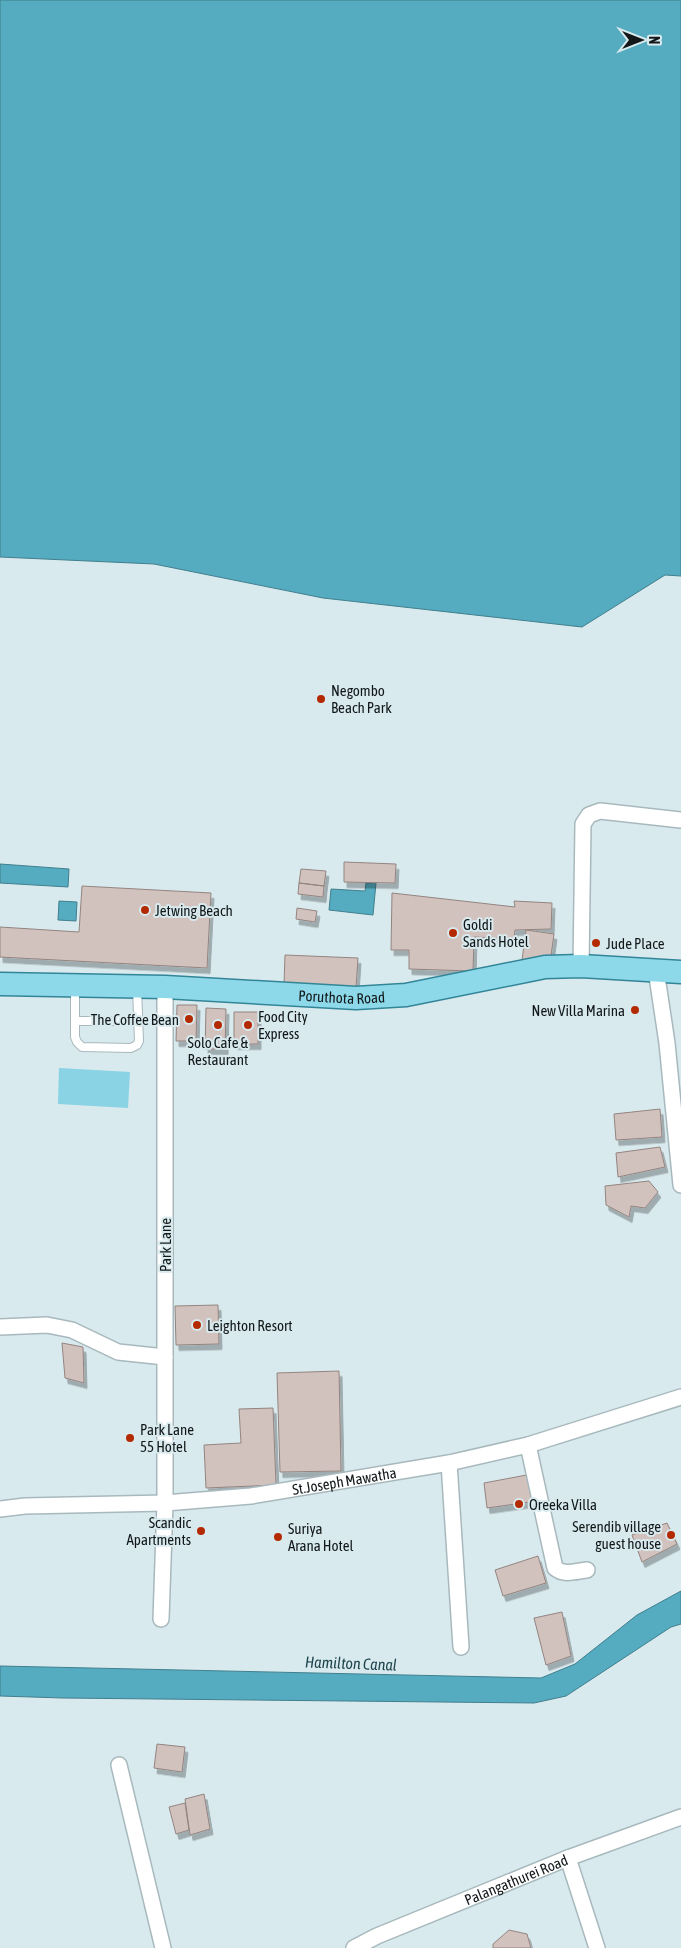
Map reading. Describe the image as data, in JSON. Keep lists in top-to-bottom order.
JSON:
{
  "streets": {
    "main road": ["Poruthota Road"],
    "street": ["Park Lane", "St.Joseph Mawatha", "Palangathurei Road"]
  },
  "crossings": [
    ["Poruthota Road", "Park Lane"],
    ["Park Lane", "St.Joseph Mawatha"]
  ],
  "water": ["Hamilton Canal"],
  "places": [
    "Negombo Beach Park",
    "Jetwing Beach",
    "Goldi Sands Hotel",
    "Jude Place",
    "New Villa Marina",
    "The Coffee Bean",
    "Solo Cafe & Restaurant",
    "Food City Express",
    "Leighton Resort",
    "Park Lane 55 Hotel",
    "Oreeka Villa",
    "Scandic Apartments",
    "Serendib village guest house",
    "Suriya Arana Hotel"
  ],
  "north": "right"
}
